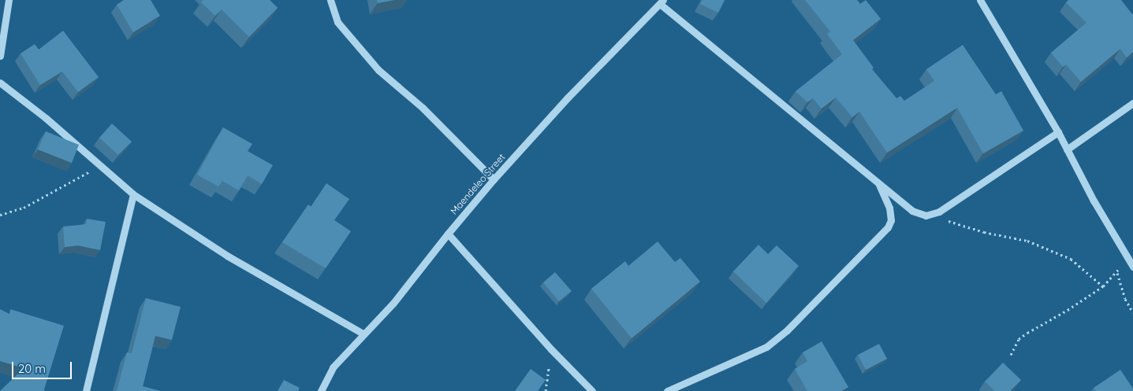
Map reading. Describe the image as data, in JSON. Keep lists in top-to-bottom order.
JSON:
{
  "streets": {
    "street": ["Maendeleo Street"]
  },
  "scale_bar": "20 m"
}
